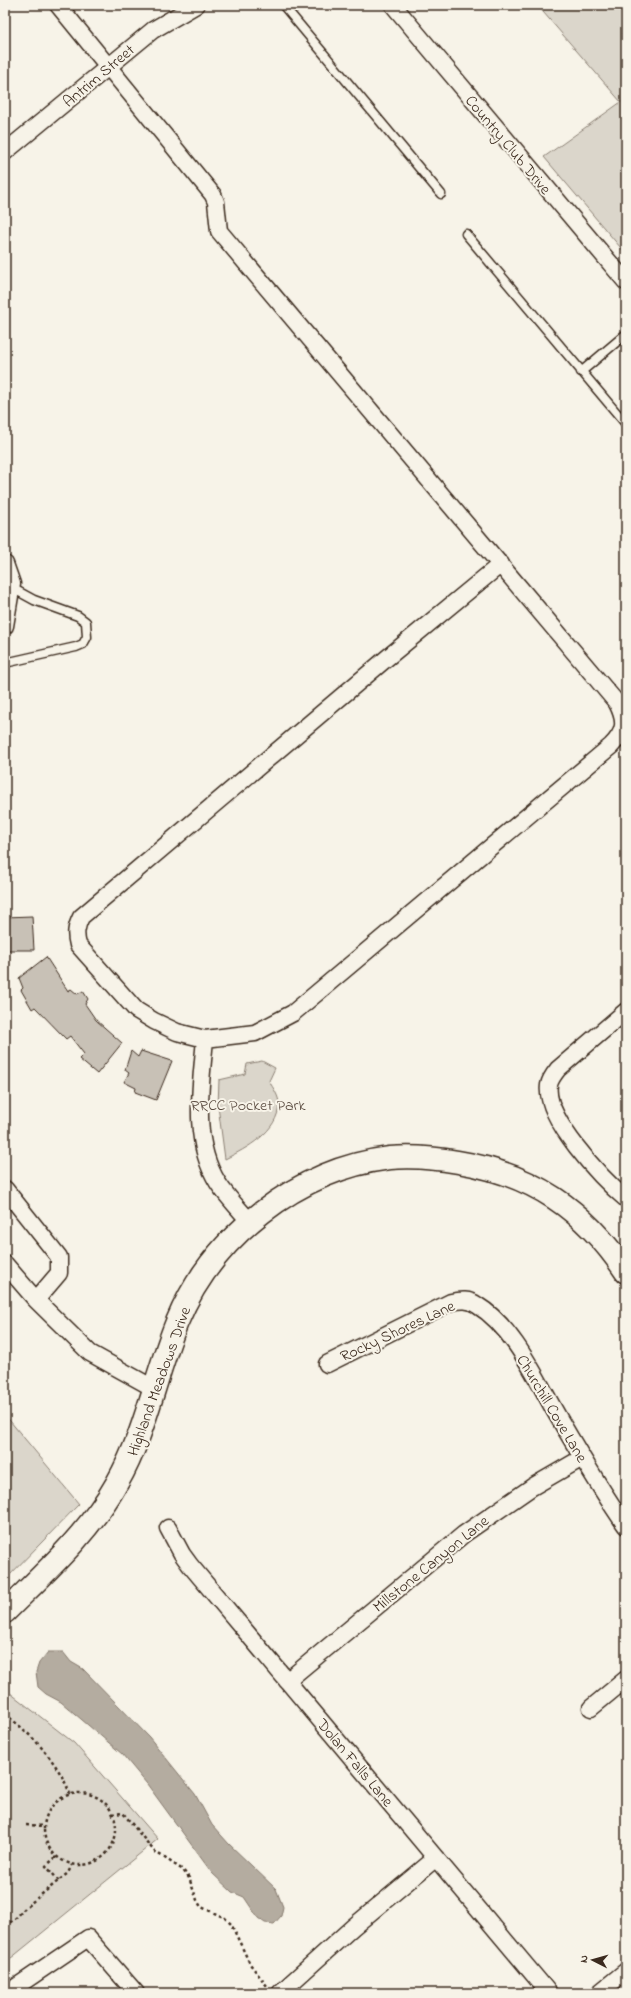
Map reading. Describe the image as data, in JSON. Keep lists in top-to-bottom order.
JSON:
{
  "streets": {
    "street": [
      "Antrim Street",
      "Country Club Drive",
      "Rocky Shores Lane",
      "Highland Meadows Drive",
      "Churchill Cove Lane",
      "Millstone Canyon Lane",
      "Dolan Falls Lane"
    ]
  },
  "crossings": [
    ["Rocky Shores Lane", "Churchill Cove Lane"],
    ["Churchill Cove Lane", "Millstone Canyon Lane"],
    ["Millstone Canyon Lane", "Dolan Falls Lane"]
  ],
  "parks": ["RRCC Pocket Park"],
  "north": "left"
}
